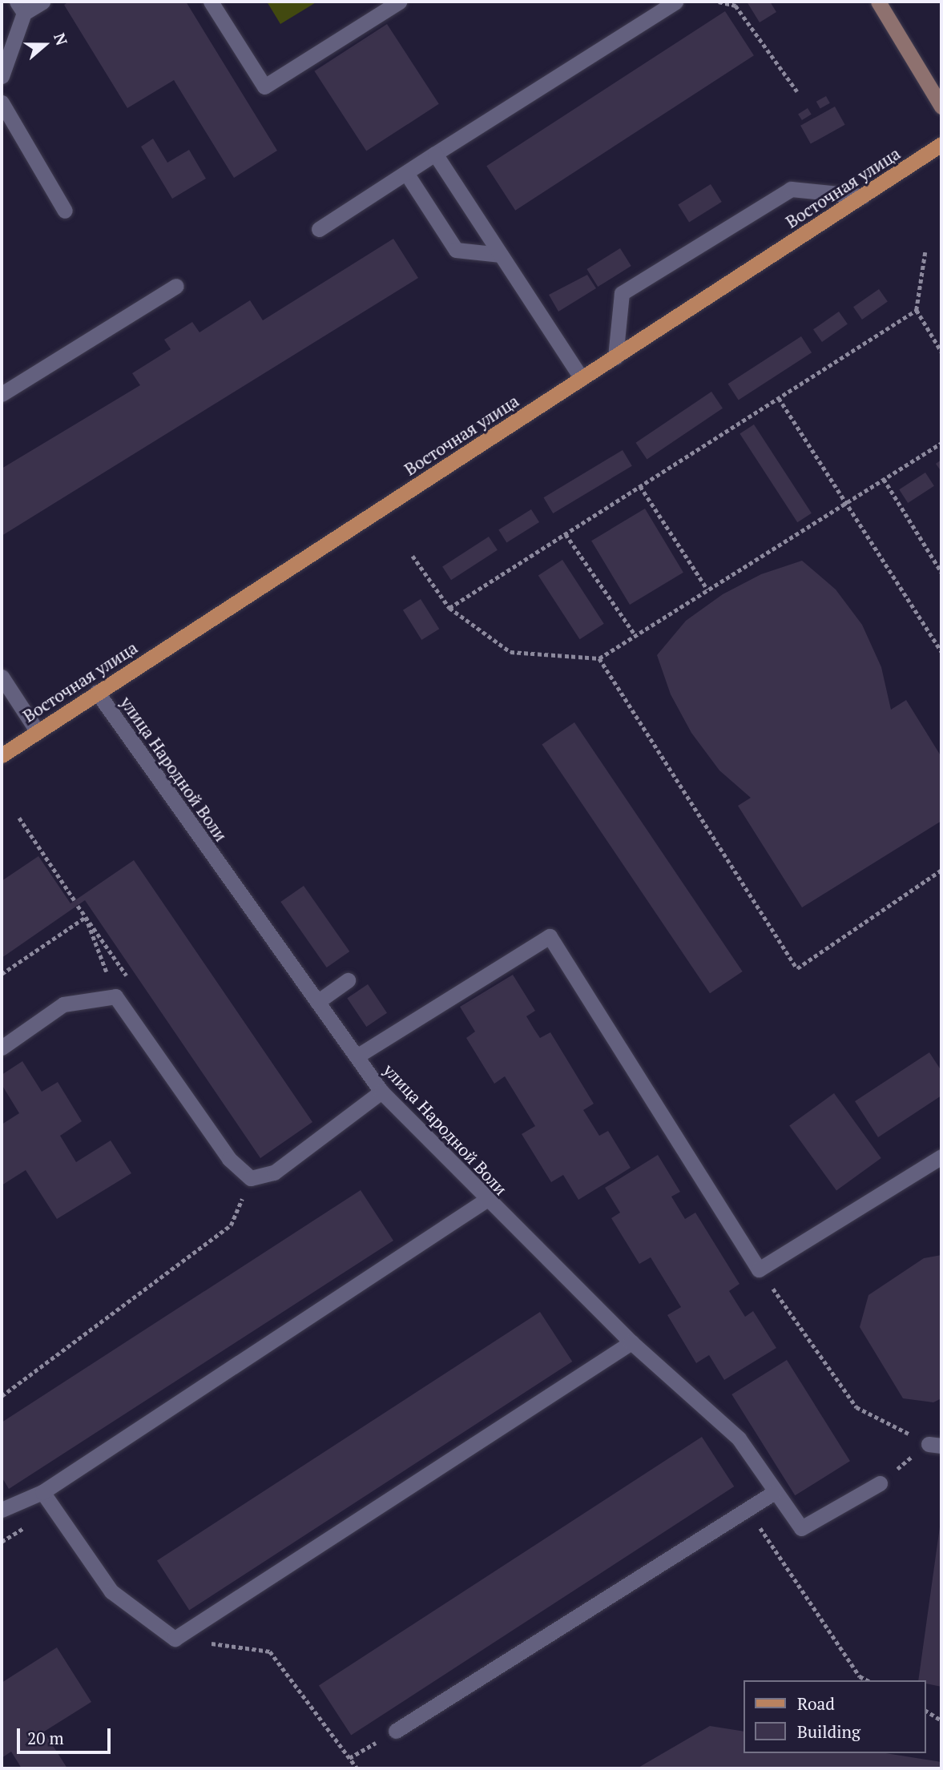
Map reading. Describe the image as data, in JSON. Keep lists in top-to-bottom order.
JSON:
{
  "streets": {
    "main road": ["Восточная улица"],
    "street": ["улица Народной Воли"]
  },
  "crossings": [
    ["Восточная улица", "улица Народной Воли"]
  ],
  "legend": ["Road", "Building"],
  "scale_bar": "20 m",
  "north": "right"
}
